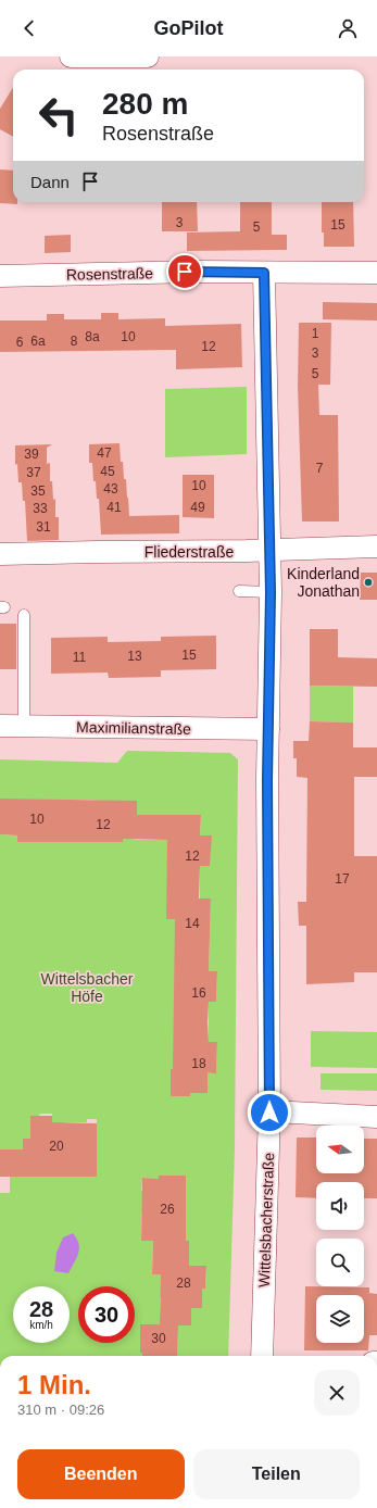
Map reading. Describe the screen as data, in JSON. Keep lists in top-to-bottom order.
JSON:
{
  "streets": {
    "street": [
      "Rosenstraße",
      "Fliederstraße",
      "Maximilianstraße",
      "Wittelsbacherstraße"
    ]
  },
  "crossings": [
    ["Rosenstraße", "Wittelsbacherstraße"],
    ["Fliederstraße", "Wittelsbacherstraße"],
    ["Maximilianstraße", "Wittelsbacherstraße"]
  ],
  "parks": ["Wittelsbacher Höfe"],
  "places": ["Kinderland Jonathan"],
  "house_numbers": [
    "3",
    "15",
    "5",
    "1",
    "8a",
    "10",
    "6a",
    "8",
    "6",
    "12",
    "3",
    "5",
    "47",
    "39",
    "7",
    "45",
    "37",
    "10",
    "43",
    "35",
    "41",
    "49",
    "33",
    "31",
    "15",
    "13",
    "11",
    "10",
    "12",
    "12",
    "17",
    "14",
    "16",
    "18",
    "20",
    "26",
    "28",
    "30"
  ],
  "north": "left",
  "page": {
    "header": "GoPilot",
    "turn": ["280 m", "Rosenstraße"],
    "then": "Dann",
    "speed": "28 km/h",
    "limit": "30",
    "heading": ["1 Min.", "310 m · 09:26"],
    "buttons": ["Beenden", "Teilen"]
  }
}
